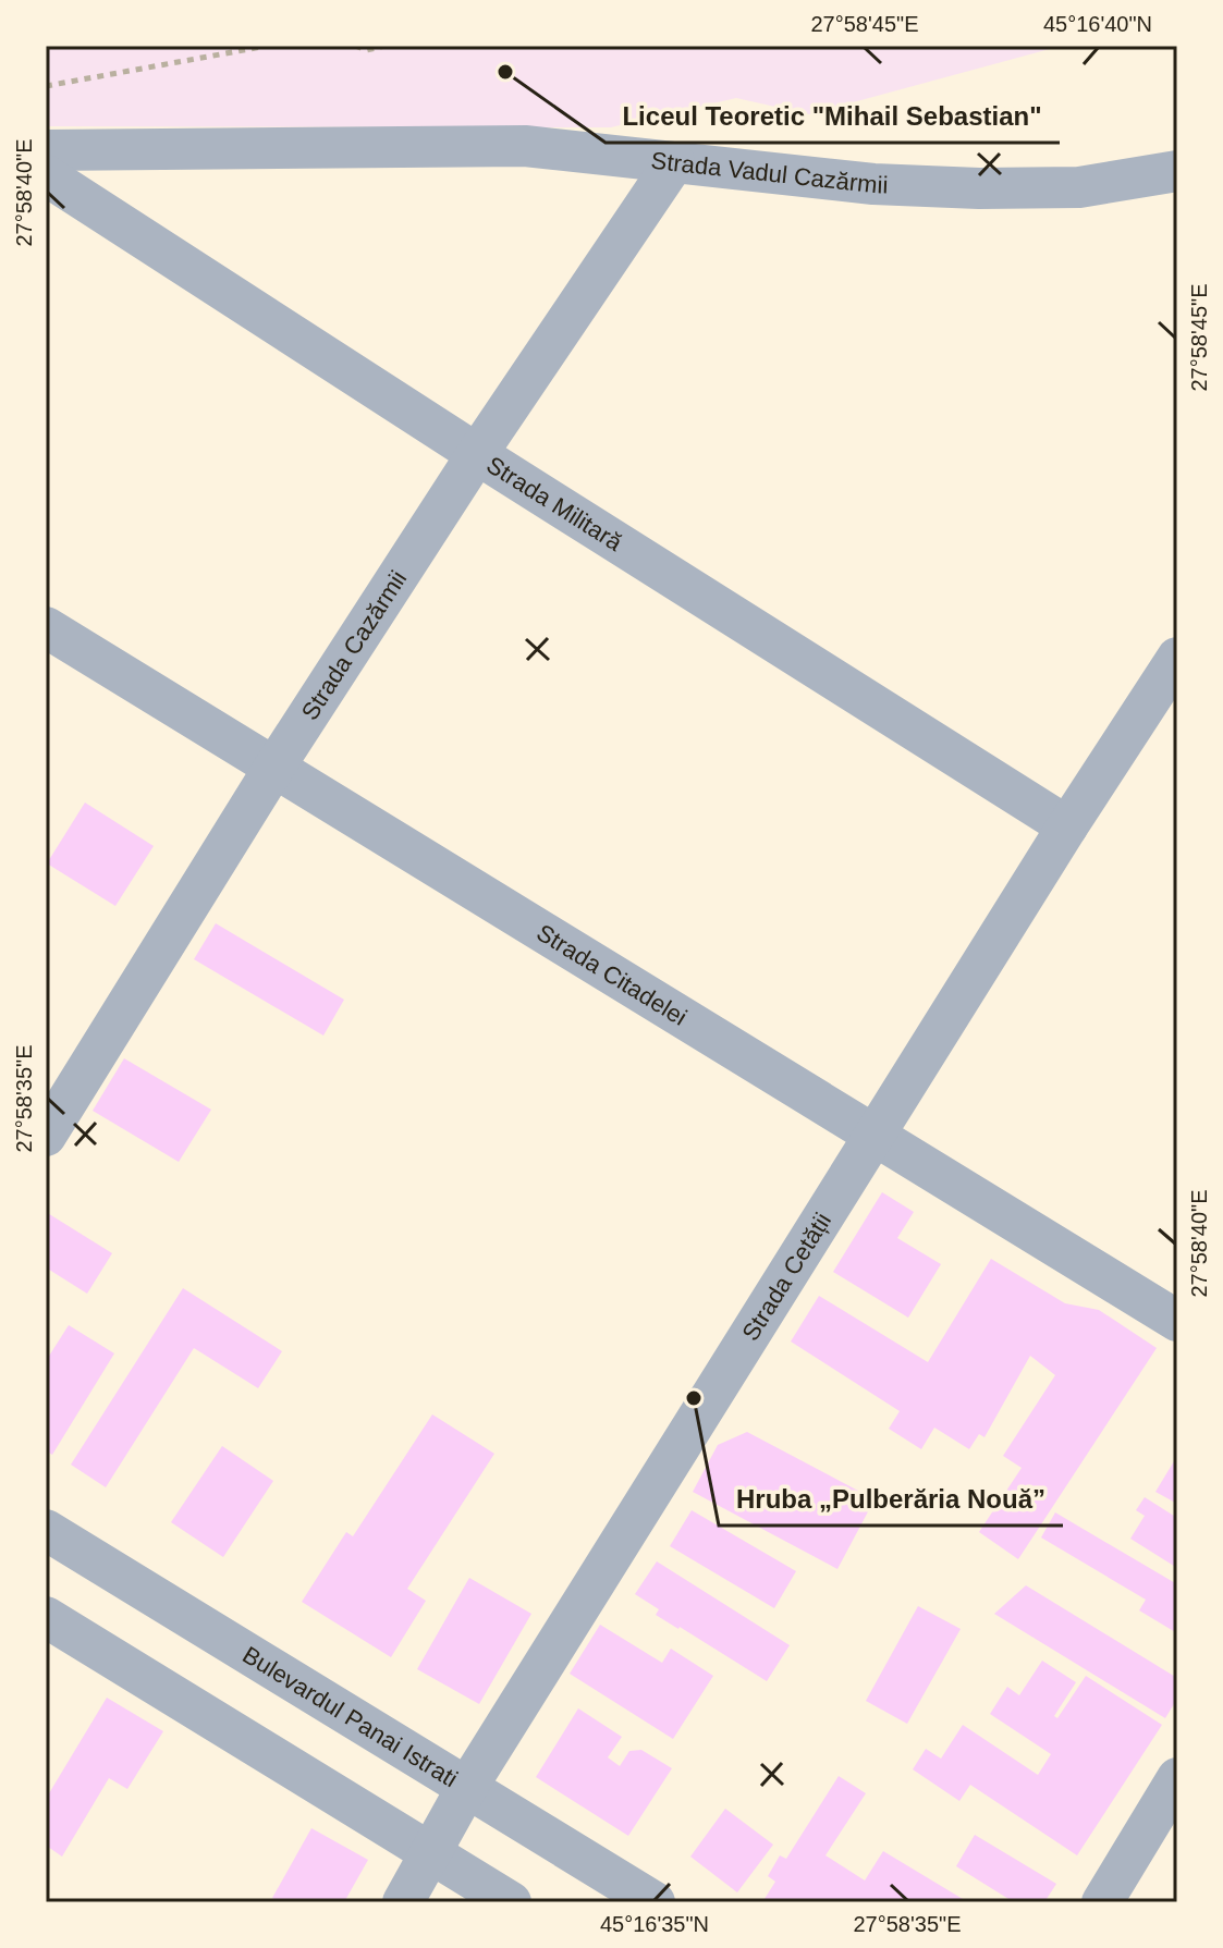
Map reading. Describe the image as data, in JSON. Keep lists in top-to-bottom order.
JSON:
{
  "streets": {
    "street": [
      "Strada Vadul Cazărmii",
      "Strada Militară",
      "Strada Cazărmii",
      "Strada Citadelei",
      "Strada Cetății",
      "Bulevardul Panai Istrati"
    ]
  },
  "crossings": [
    ["Strada Vadul Cazărmii", "Strada Cazărmii"],
    ["Strada Militară", "Strada Cazărmii"],
    ["Strada Militară", "Strada Cetății"],
    ["Strada Cazărmii", "Strada Citadelei"],
    ["Strada Citadelei", "Strada Cetății"],
    ["Strada Cetății", "Bulevardul Panai Istrati"]
  ],
  "places": ["Liceul Teoretic \"Mihail Sebastian\"", "Hruba „Pulberăria Nouă”"],
  "coordinates": [
    "27°58'45\"E",
    "45°16'40\"N",
    "27°58'40\"E",
    "27°58'35\"E",
    "45°16'35\"N"
  ]
}
